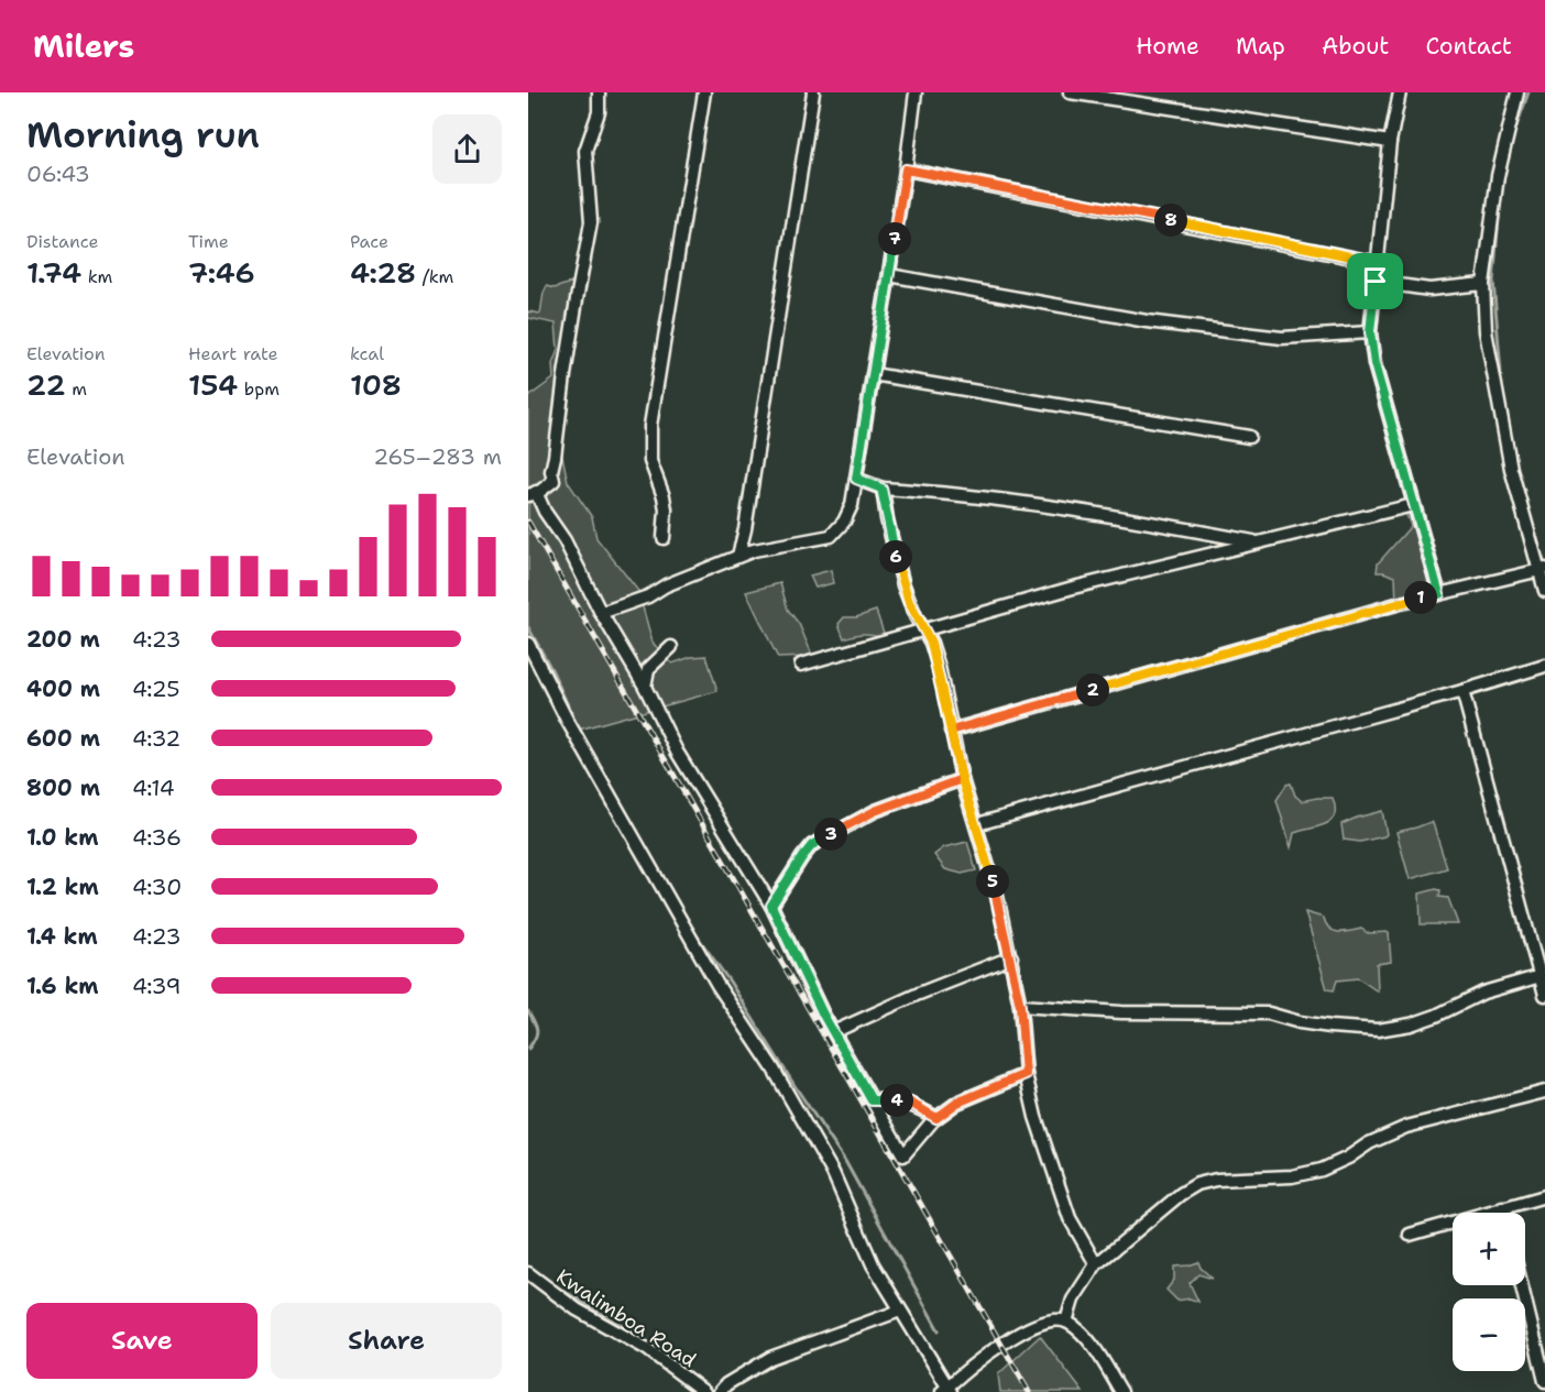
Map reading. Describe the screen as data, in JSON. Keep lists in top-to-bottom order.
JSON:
{
  "streets": {
    "street": ["Kwalimboa Road"]
  },
  "page": {
    "header": "Milers",
    "nav": [
      "Home",
      "Map",
      "About",
      "Contact"
    ],
    "heading": ["Morning run", "06:43"],
    "pins": [
      "8",
      "7",
      "6",
      "1",
      "2",
      "3",
      "5",
      "4"
    ],
    "stats": [
      ["Distance", "1.74 km"],
      ["Time", "7:46"],
      ["Pace", "4:28 /km"],
      ["Elevation", "22 m"],
      ["Heart rate", "154 bpm"],
      ["kcal", "108"]
    ],
    "chart": ["Elevation", "265–283 m"],
    "list": [
      {
        "name": "200 m",
        "note": "4:23"
      },
      {
        "name": "400 m",
        "note": "4:25"
      },
      {
        "name": "600 m",
        "note": "4:32"
      },
      {
        "name": "800 m",
        "note": "4:14"
      },
      {
        "name": "1.0 km",
        "note": "4:36"
      },
      {
        "name": "1.2 km",
        "note": "4:30"
      },
      {
        "name": "1.4 km",
        "note": "4:23"
      },
      {
        "name": "1.6 km",
        "note": "4:39"
      }
    ],
    "map_buttons": ["+", "−"],
    "buttons": ["Save", "Share"]
  }
}
